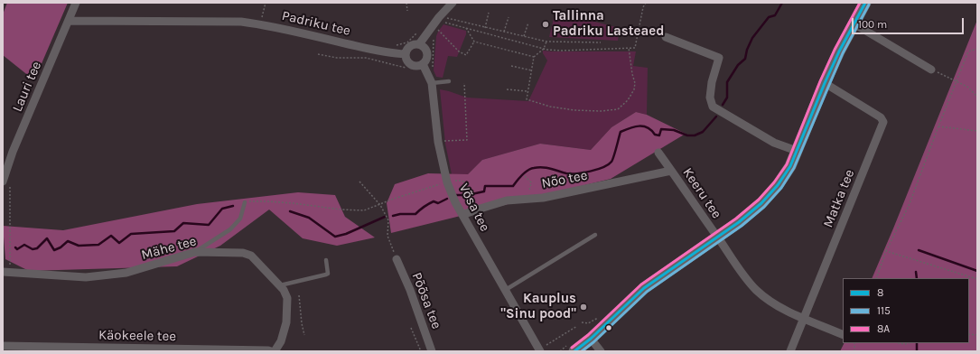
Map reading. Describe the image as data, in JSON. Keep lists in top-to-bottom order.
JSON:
{
  "streets": {
    "street": [
      "Padriku tee",
      "Lauri tee",
      "Nõo tee",
      "Keeru tee",
      "Matka tee",
      "Võsa tee",
      "Mähe tee",
      "Põõsa tee",
      "Käokeele tee"
    ]
  },
  "crossings": [
    ["Padriku tee", "Lauri tee"],
    ["Padriku tee", "Võsa tee"],
    ["Nõo tee", "Keeru tee"],
    ["Nõo tee", "Võsa tee"],
    ["Keeru tee", "Matka tee"]
  ],
  "places": ["Tallinna Padriku Lasteaed", "Kauplus \"Sinu pood\""],
  "lines": ["transit line 8", "transit line 8A", "transit line 115"],
  "legend": ["8", "115", "8A"],
  "scale_bar": "100 m"
}
